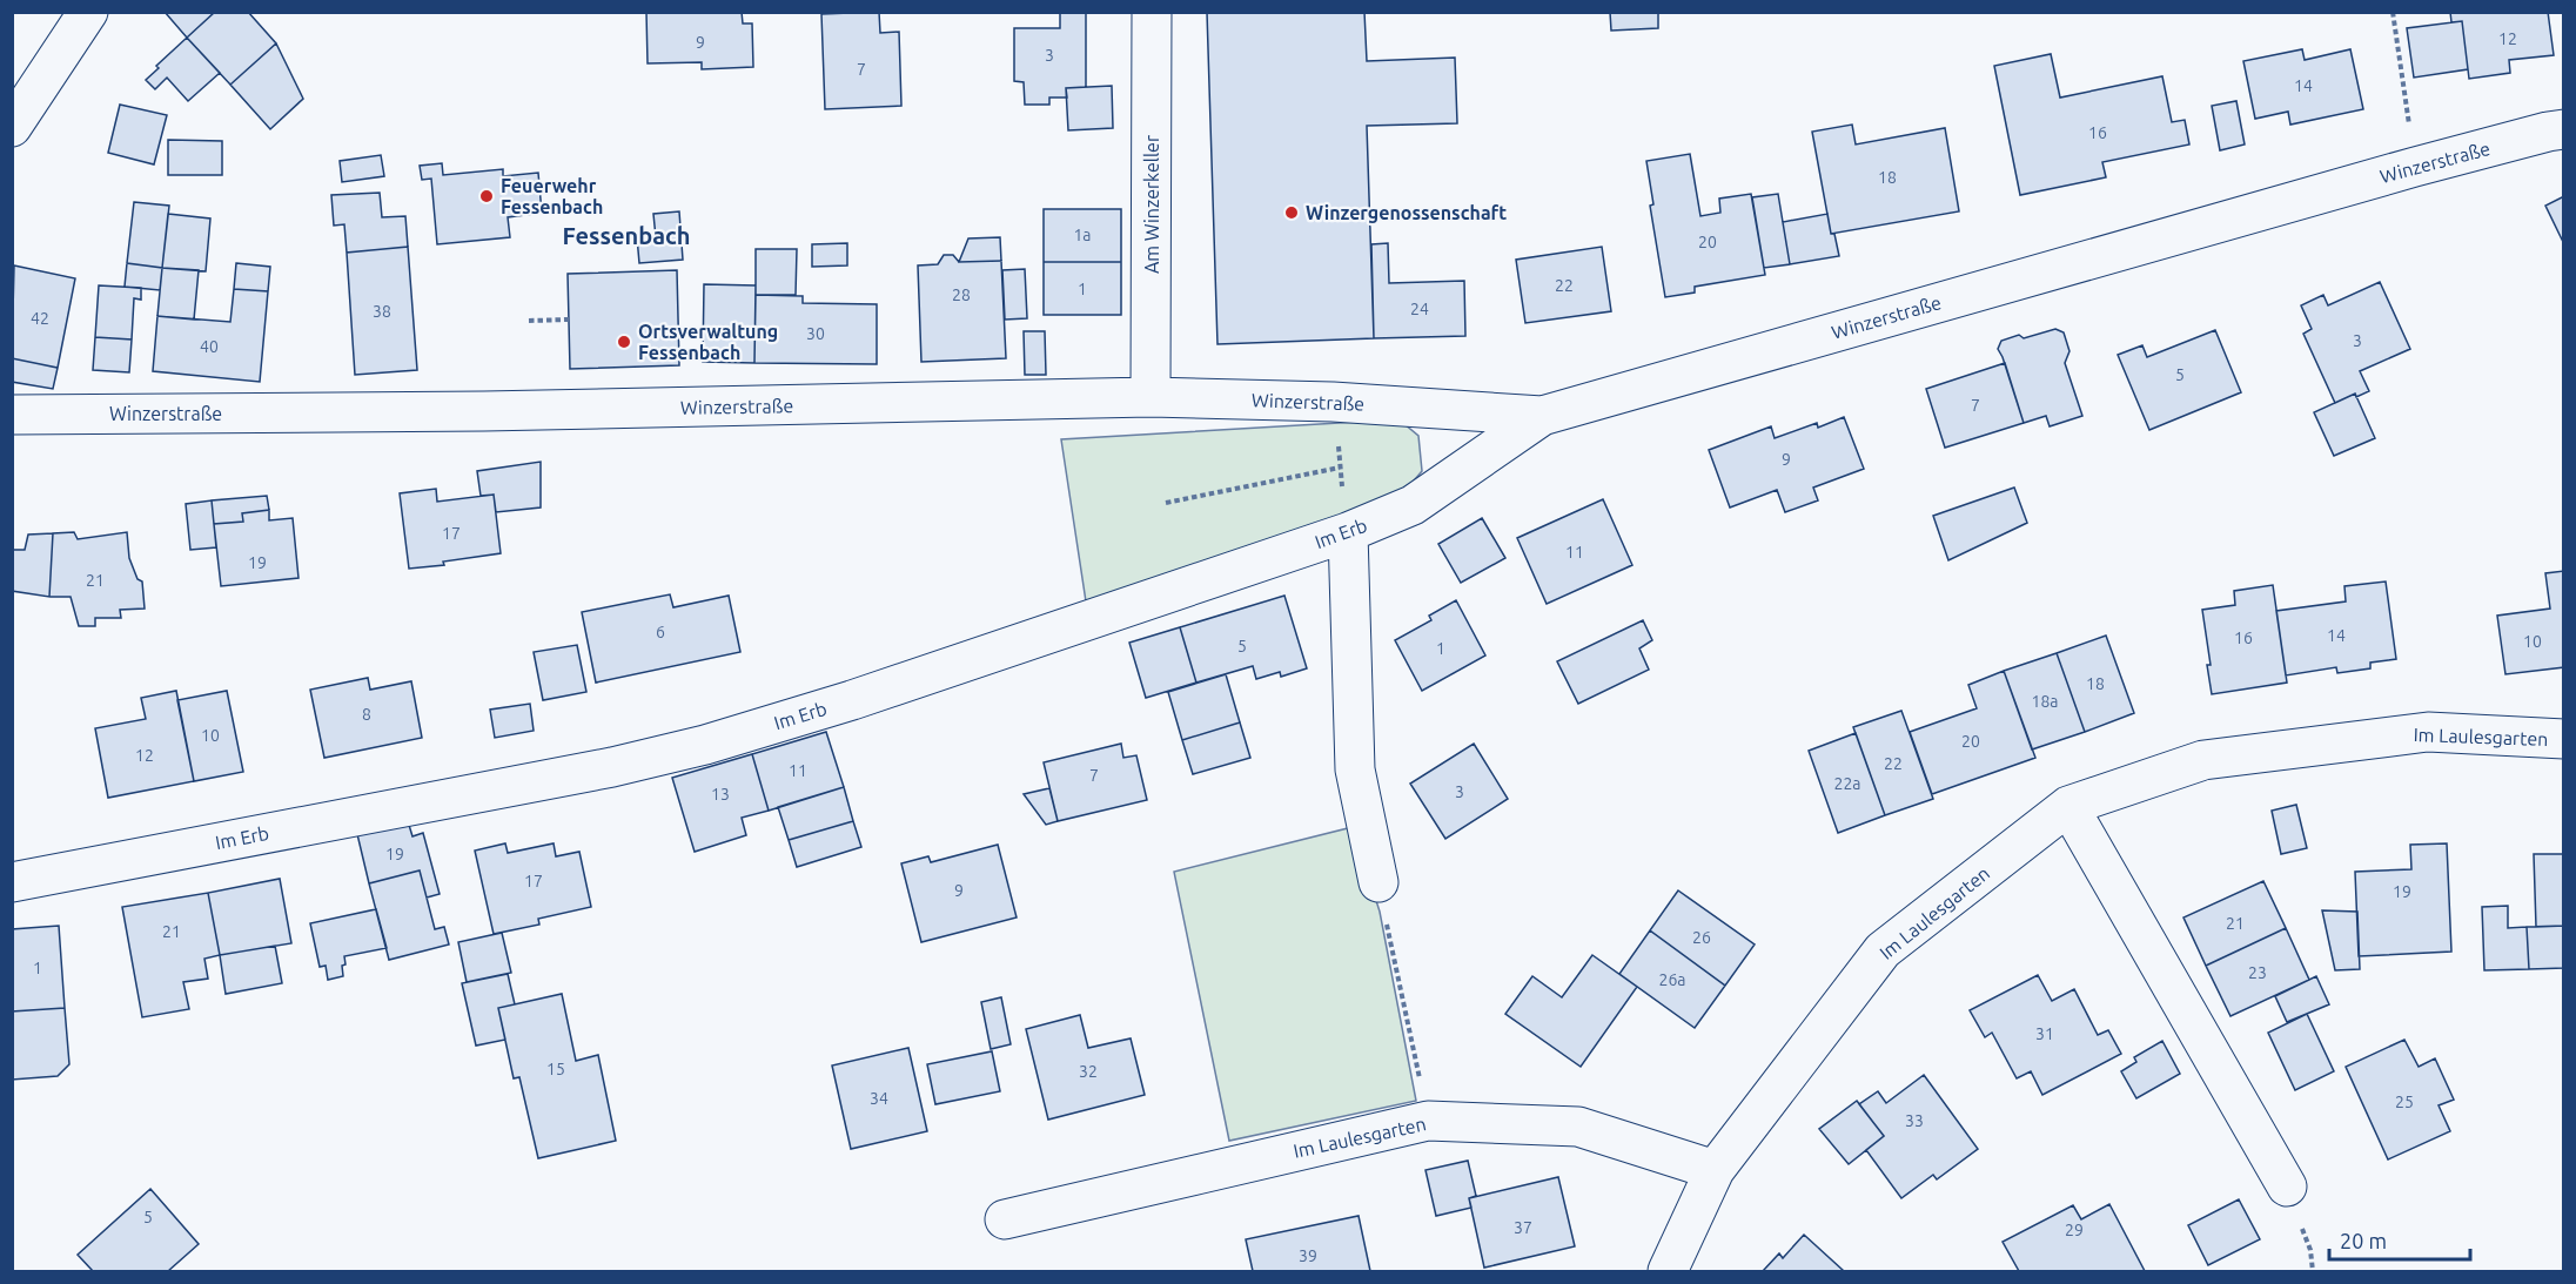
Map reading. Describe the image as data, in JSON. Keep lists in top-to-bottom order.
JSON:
{
  "streets": {
    "street": [
      "Winzerstraße",
      "Am Winzerkeller",
      "Im Erb",
      "Im Laulesgarten"
    ]
  },
  "crossings": [
    ["Winzerstraße", "Am Winzerkeller"],
    ["Winzerstraße", "Im Erb"]
  ],
  "districts": ["Fessenbach"],
  "places": ["Feuerwehr Fessenbach", "Winzergenossenschaft", "Ortsverwaltung Fessenbach"],
  "house_numbers": [
    "12",
    "9",
    "3",
    "7",
    "14",
    "16",
    "18",
    "1a",
    "20",
    "22",
    "1",
    "28",
    "24",
    "38",
    "42",
    "30",
    "3",
    "40",
    "5",
    "7",
    "9",
    "17",
    "11",
    "19",
    "21",
    "6",
    "14",
    "16",
    "10",
    "5",
    "1",
    "18",
    "18a",
    "8",
    "10",
    "20",
    "12",
    "22",
    "11",
    "7",
    "22a",
    "3",
    "13",
    "19",
    "17",
    "9",
    "19",
    "21",
    "21",
    "26",
    "1",
    "23",
    "26a",
    "31",
    "15",
    "32",
    "34",
    "25",
    "33",
    "5",
    "37",
    "29",
    "39"
  ],
  "scale_bar": "20 m"
}
